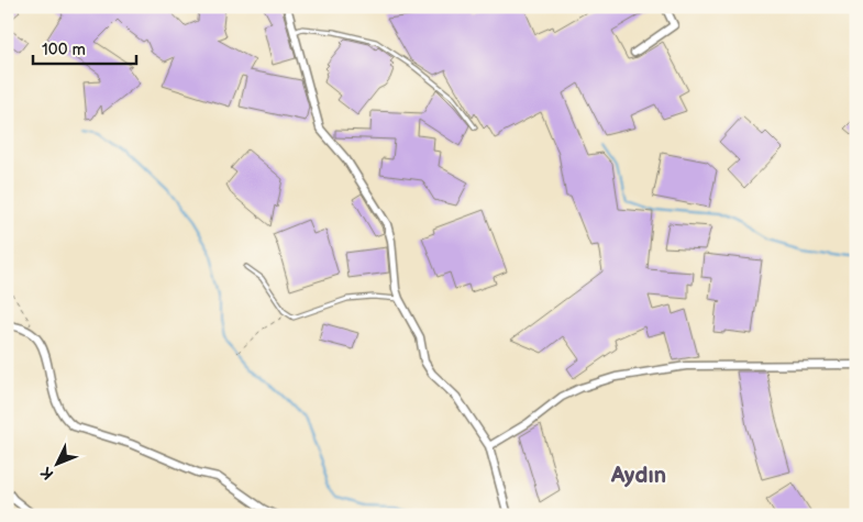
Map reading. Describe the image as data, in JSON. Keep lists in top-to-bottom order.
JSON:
{
  "districts": ["Aydın"],
  "scale_bar": "100 m",
  "north": "bottom left"
}
